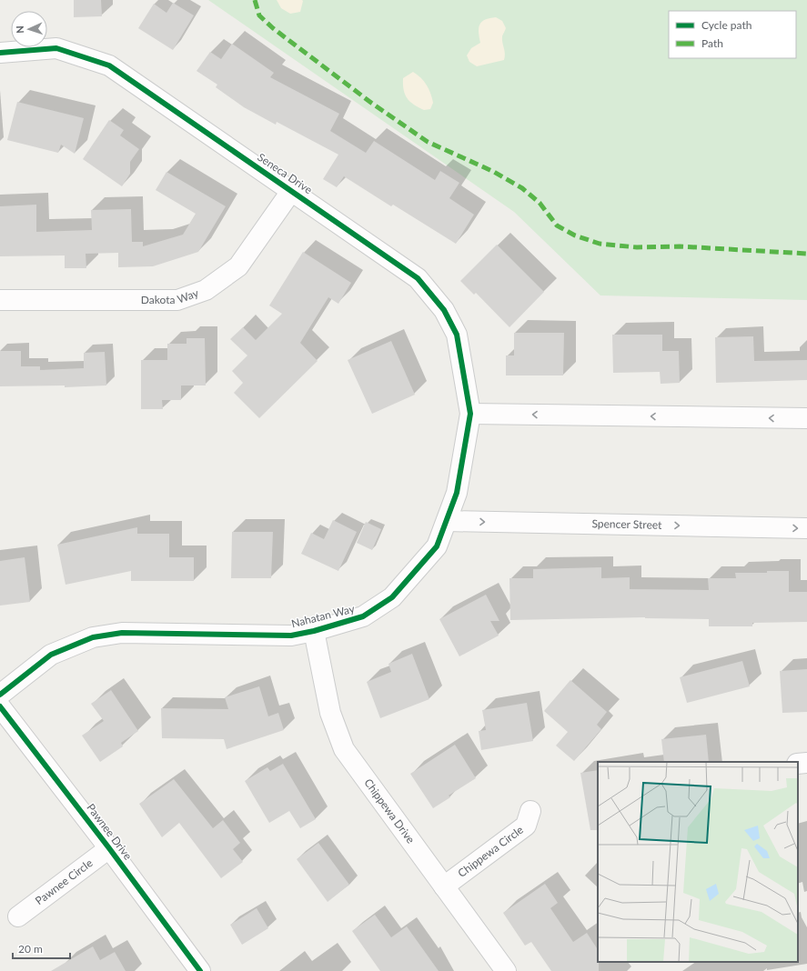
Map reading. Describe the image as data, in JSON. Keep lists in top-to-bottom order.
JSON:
{
  "streets": {
    "street": [
      "Seneca Drive",
      "Dakota Way",
      "Spencer Street",
      "Nahatan Way",
      "Chippewa Drive",
      "Pawnee Drive",
      "Chippewa Circle",
      "Pawnee Circle"
    ]
  },
  "crossings": [
    ["Seneca Drive", "Dakota Way"],
    ["Seneca Drive", "Nahatan Way"],
    ["Spencer Street", "Nahatan Way"],
    ["Nahatan Way", "Chippewa Drive"],
    ["Chippewa Drive", "Chippewa Circle"],
    ["Pawnee Drive", "Pawnee Circle"]
  ],
  "legend": ["Cycle path", "Path"],
  "scale_bar": "20 m",
  "north": "left"
}
